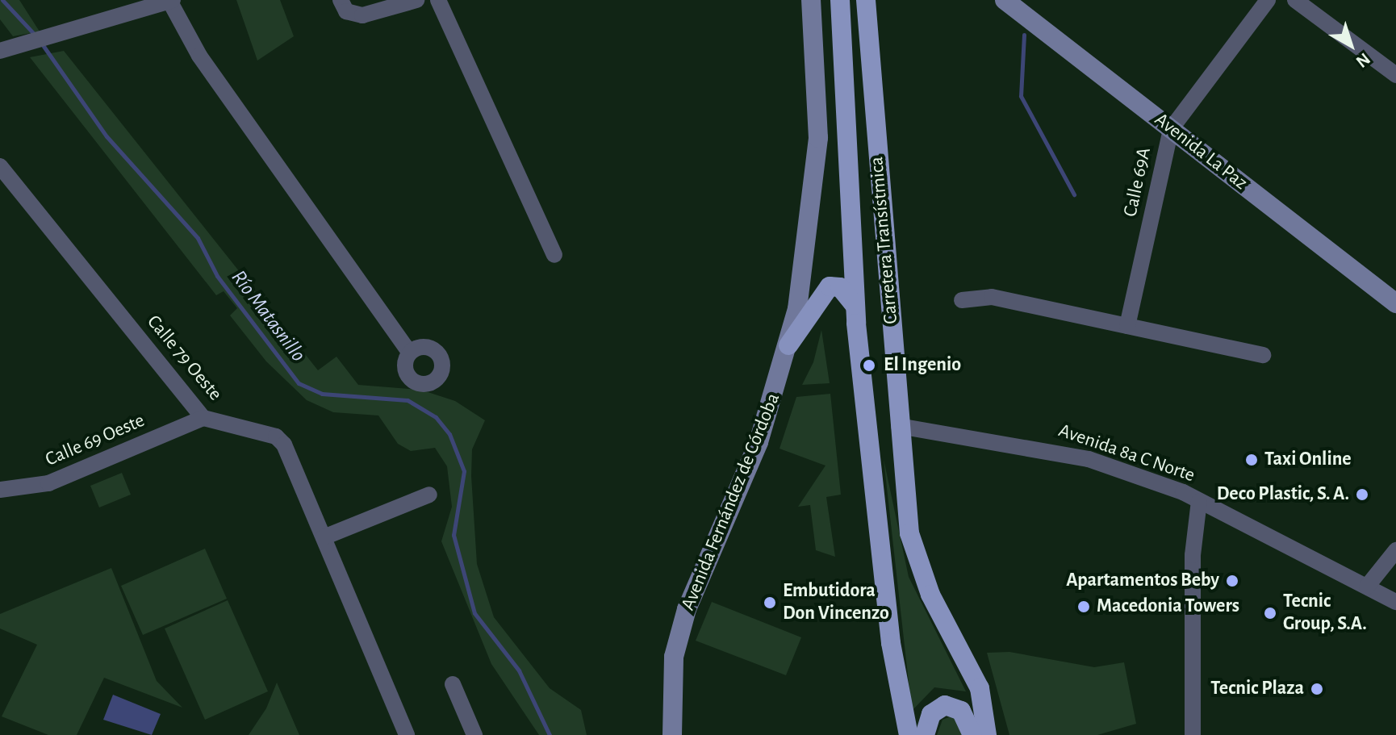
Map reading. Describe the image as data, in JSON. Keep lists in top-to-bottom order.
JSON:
{
  "streets": {
    "main road": ["Avenida La Paz", "Carretera Transístmica", "Avenida Fernández de Córdoba"],
    "street": [
      "Calle 69A",
      "Calle 79 Oeste",
      "Calle 69 Oeste",
      "Avenida 8a C Norte"
    ]
  },
  "crossings": [
    ["Avenida La Paz", "Calle 69A"],
    ["Carretera Transístmica", "Avenida 8a C Norte"],
    ["Calle 79 Oeste", "Calle 69 Oeste"]
  ],
  "water": ["Río Matasnillo"],
  "places": [
    "El Ingenio",
    "Taxi Online",
    "Deco Plastic, S. A.",
    "Apartamentos Beby",
    "Embutidora Don Vincenzo",
    "Macedonia Towers",
    "Tecnic Group, S.A.",
    "Tecnic Plaza"
  ],
  "north": "bottom right"
}
